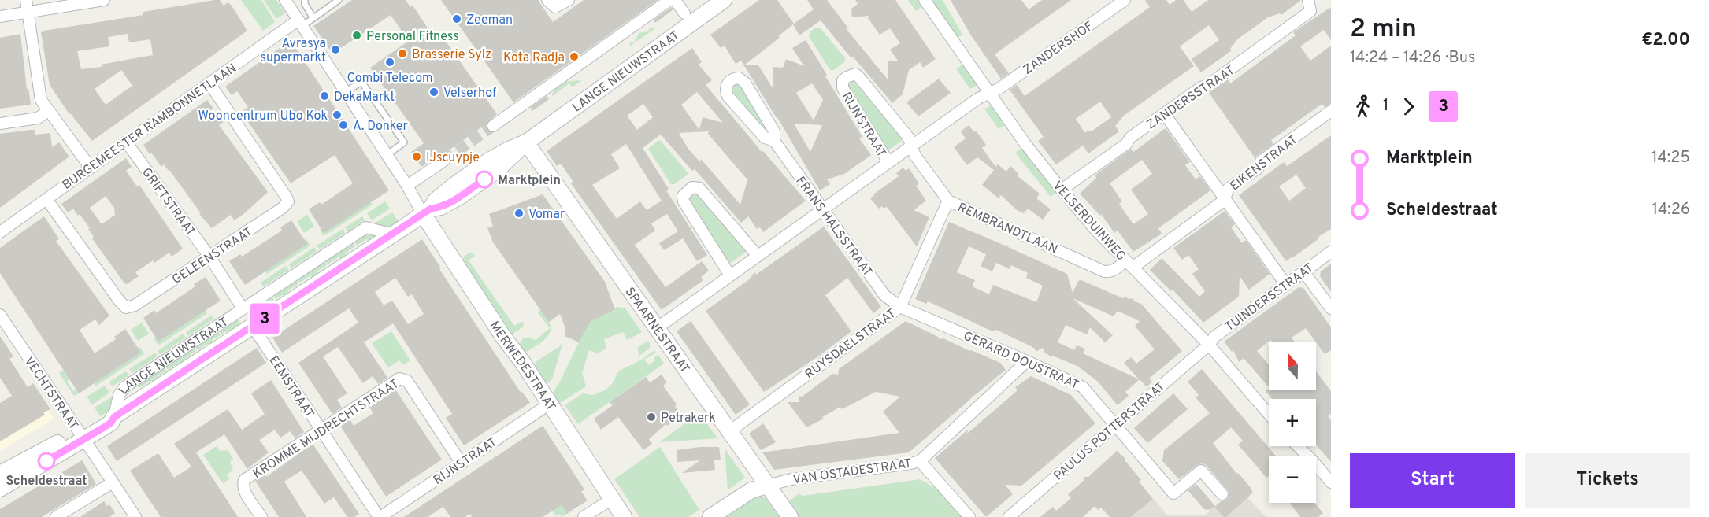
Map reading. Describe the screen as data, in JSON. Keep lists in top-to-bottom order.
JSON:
{
  "streets": {
    "street": [
      "ZANDERSHOF",
      "LANGE NIEUWSTRAAT",
      "ZANDERSSTRAAT",
      "RIJNSTRAAT",
      "BURGEMEESTER RAMBONNETLAAN",
      "EIKENSTRAAT",
      "GRIFTSTRAAT",
      "VELSERDUINWEG",
      "FRANS HALSSTRAAT",
      "REMBRANDTLAAN",
      "GELEENSTRAAT",
      "TUINDERSSTRAAT",
      "SPAARNESTRAAT",
      "RUYSDAELSTRAAT",
      "GERARD DOUSTRAAT",
      "MERWEDESTRAAT",
      "EEMSTRAAT",
      "VECHTSTRAAT",
      "KROMME MIJDRECHTSTRAAT",
      "PAULUS POTTERSTRAAT",
      "VAN OSTADESTRAAT"
    ]
  },
  "crossings": [
    ["ZANDERSHOF", "RIJNSTRAAT"],
    ["ZANDERSHOF", "VELSERDUINWEG"],
    ["LANGE NIEUWSTRAAT", "GRIFTSTRAAT"],
    ["LANGE NIEUWSTRAAT", "SPAARNESTRAAT"],
    ["LANGE NIEUWSTRAAT", "MERWEDESTRAAT"],
    ["LANGE NIEUWSTRAAT", "EEMSTRAAT"],
    ["LANGE NIEUWSTRAAT", "VECHTSTRAAT"],
    ["ZANDERSSTRAAT", "VELSERDUINWEG"],
    ["RIJNSTRAAT", "VELSERDUINWEG"],
    ["RIJNSTRAAT", "FRANS HALSSTRAAT"],
    ["RIJNSTRAAT", "REMBRANDTLAAN"],
    ["RIJNSTRAAT", "SPAARNESTRAAT"],
    ["RIJNSTRAAT", "MERWEDESTRAAT"],
    ["RIJNSTRAAT", "EEMSTRAAT"],
    ["RIJNSTRAAT", "KROMME MIJDRECHTSTRAAT"],
    ["BURGEMEESTER RAMBONNETLAAN", "GRIFTSTRAAT"],
    ["BURGEMEESTER RAMBONNETLAAN", "GELEENSTRAAT"],
    ["EIKENSTRAAT", "VELSERDUINWEG"],
    ["EIKENSTRAAT", "REMBRANDTLAAN"],
    ["GRIFTSTRAAT", "GELEENSTRAAT"],
    ["VELSERDUINWEG", "REMBRANDTLAAN"],
    ["VELSERDUINWEG", "TUINDERSSTRAAT"],
    ["VELSERDUINWEG", "PAULUS POTTERSTRAAT"],
    ["FRANS HALSSTRAAT", "RUYSDAELSTRAAT"],
    ["FRANS HALSSTRAAT", "GERARD DOUSTRAAT"],
    ["REMBRANDTLAAN", "RUYSDAELSTRAAT"],
    ["TUINDERSSTRAAT", "PAULUS POTTERSTRAAT"],
    ["SPAARNESTRAAT", "RUYSDAELSTRAAT"],
    ["SPAARNESTRAAT", "VAN OSTADESTRAAT"],
    ["RUYSDAELSTRAAT", "GERARD DOUSTRAAT"],
    ["GERARD DOUSTRAAT", "PAULUS POTTERSTRAAT"],
    ["EEMSTRAAT", "KROMME MIJDRECHTSTRAAT"]
  ],
  "places": [
    "Zeeman",
    "Personal Fitness",
    "Avrasya supermarkt",
    "Brasserie Sylz",
    "Kota Radja",
    "Combi Telecom",
    "Velserhof",
    "DekaMarkt",
    "Wooncentrum Ubo Kok",
    "A. Donker",
    "IJscuypje",
    "Marktplein",
    "Vomar",
    "Petrakerk",
    "Scheldestraat"
  ],
  "lines": ["bus line 3"],
  "north": "top",
  "page": {
    "on_map": "3",
    "heading": ["2 min", "14:24 – 14:26 · Bus", "€2.00"],
    "legs": ["1", "3"],
    "list": [
      {
        "name": "Marktplein",
        "value": "14:25"
      },
      {
        "name": "Scheldestraat",
        "value": "14:26"
      }
    ],
    "map_buttons": ["+", "−"],
    "buttons": ["Start", "Tickets"]
  }
}
